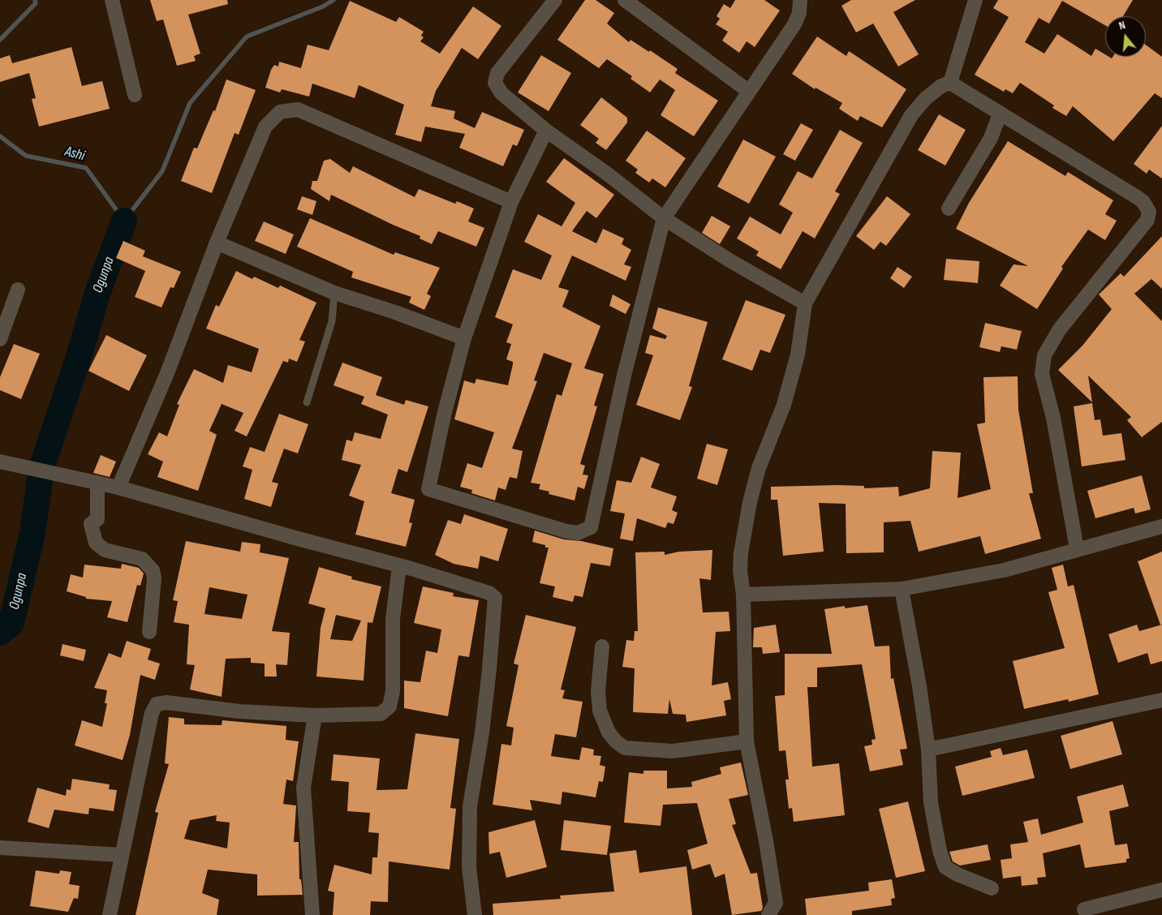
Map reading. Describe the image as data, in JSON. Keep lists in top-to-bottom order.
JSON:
{
  "water": ["Ashi", "Ogunpa"],
  "north": "top"
}
